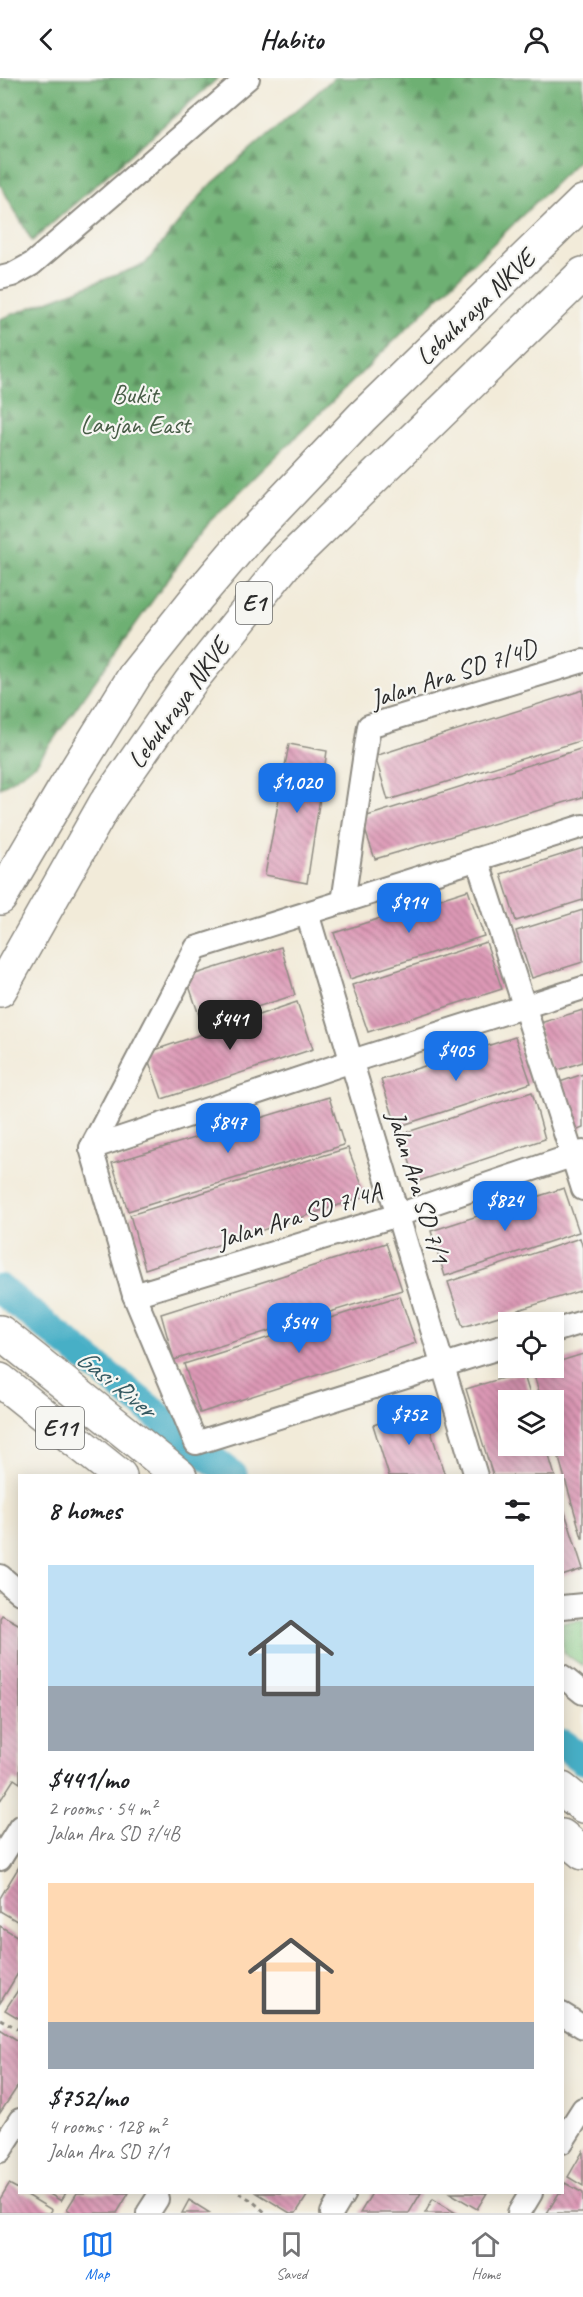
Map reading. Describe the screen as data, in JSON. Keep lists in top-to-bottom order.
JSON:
{
  "streets": {
    "highway": ["Lebuhraya NKVE", "E1", "E11"],
    "street": ["Jalan Ara SD 7/4D", "Jalan Ara SD 7/1", "Jalan Ara SD 7/4A"]
  },
  "crossings": [
    ["Jalan Ara SD 7/1", "Jalan Ara SD 7/4A"]
  ],
  "water": ["Gasi River"],
  "parks": ["Bukit Lanjan East"],
  "page": {
    "header": "Habito",
    "price": [
      "$1,020",
      "$914",
      "$441",
      "$405",
      "$847",
      "$824",
      "$544",
      "$752"
    ],
    "heading": "8 homes",
    "list": [
      {
        "name": "$441/mo",
        "note": "2 rooms · 54 m² · Jalan Ara SD 7/4B"
      },
      {
        "name": "$752/mo",
        "note": "4 rooms · 128 m² · Jalan Ara SD 7/1"
      }
    ],
    "tabs": ["Map", "Saved", "Home"]
  }
}
